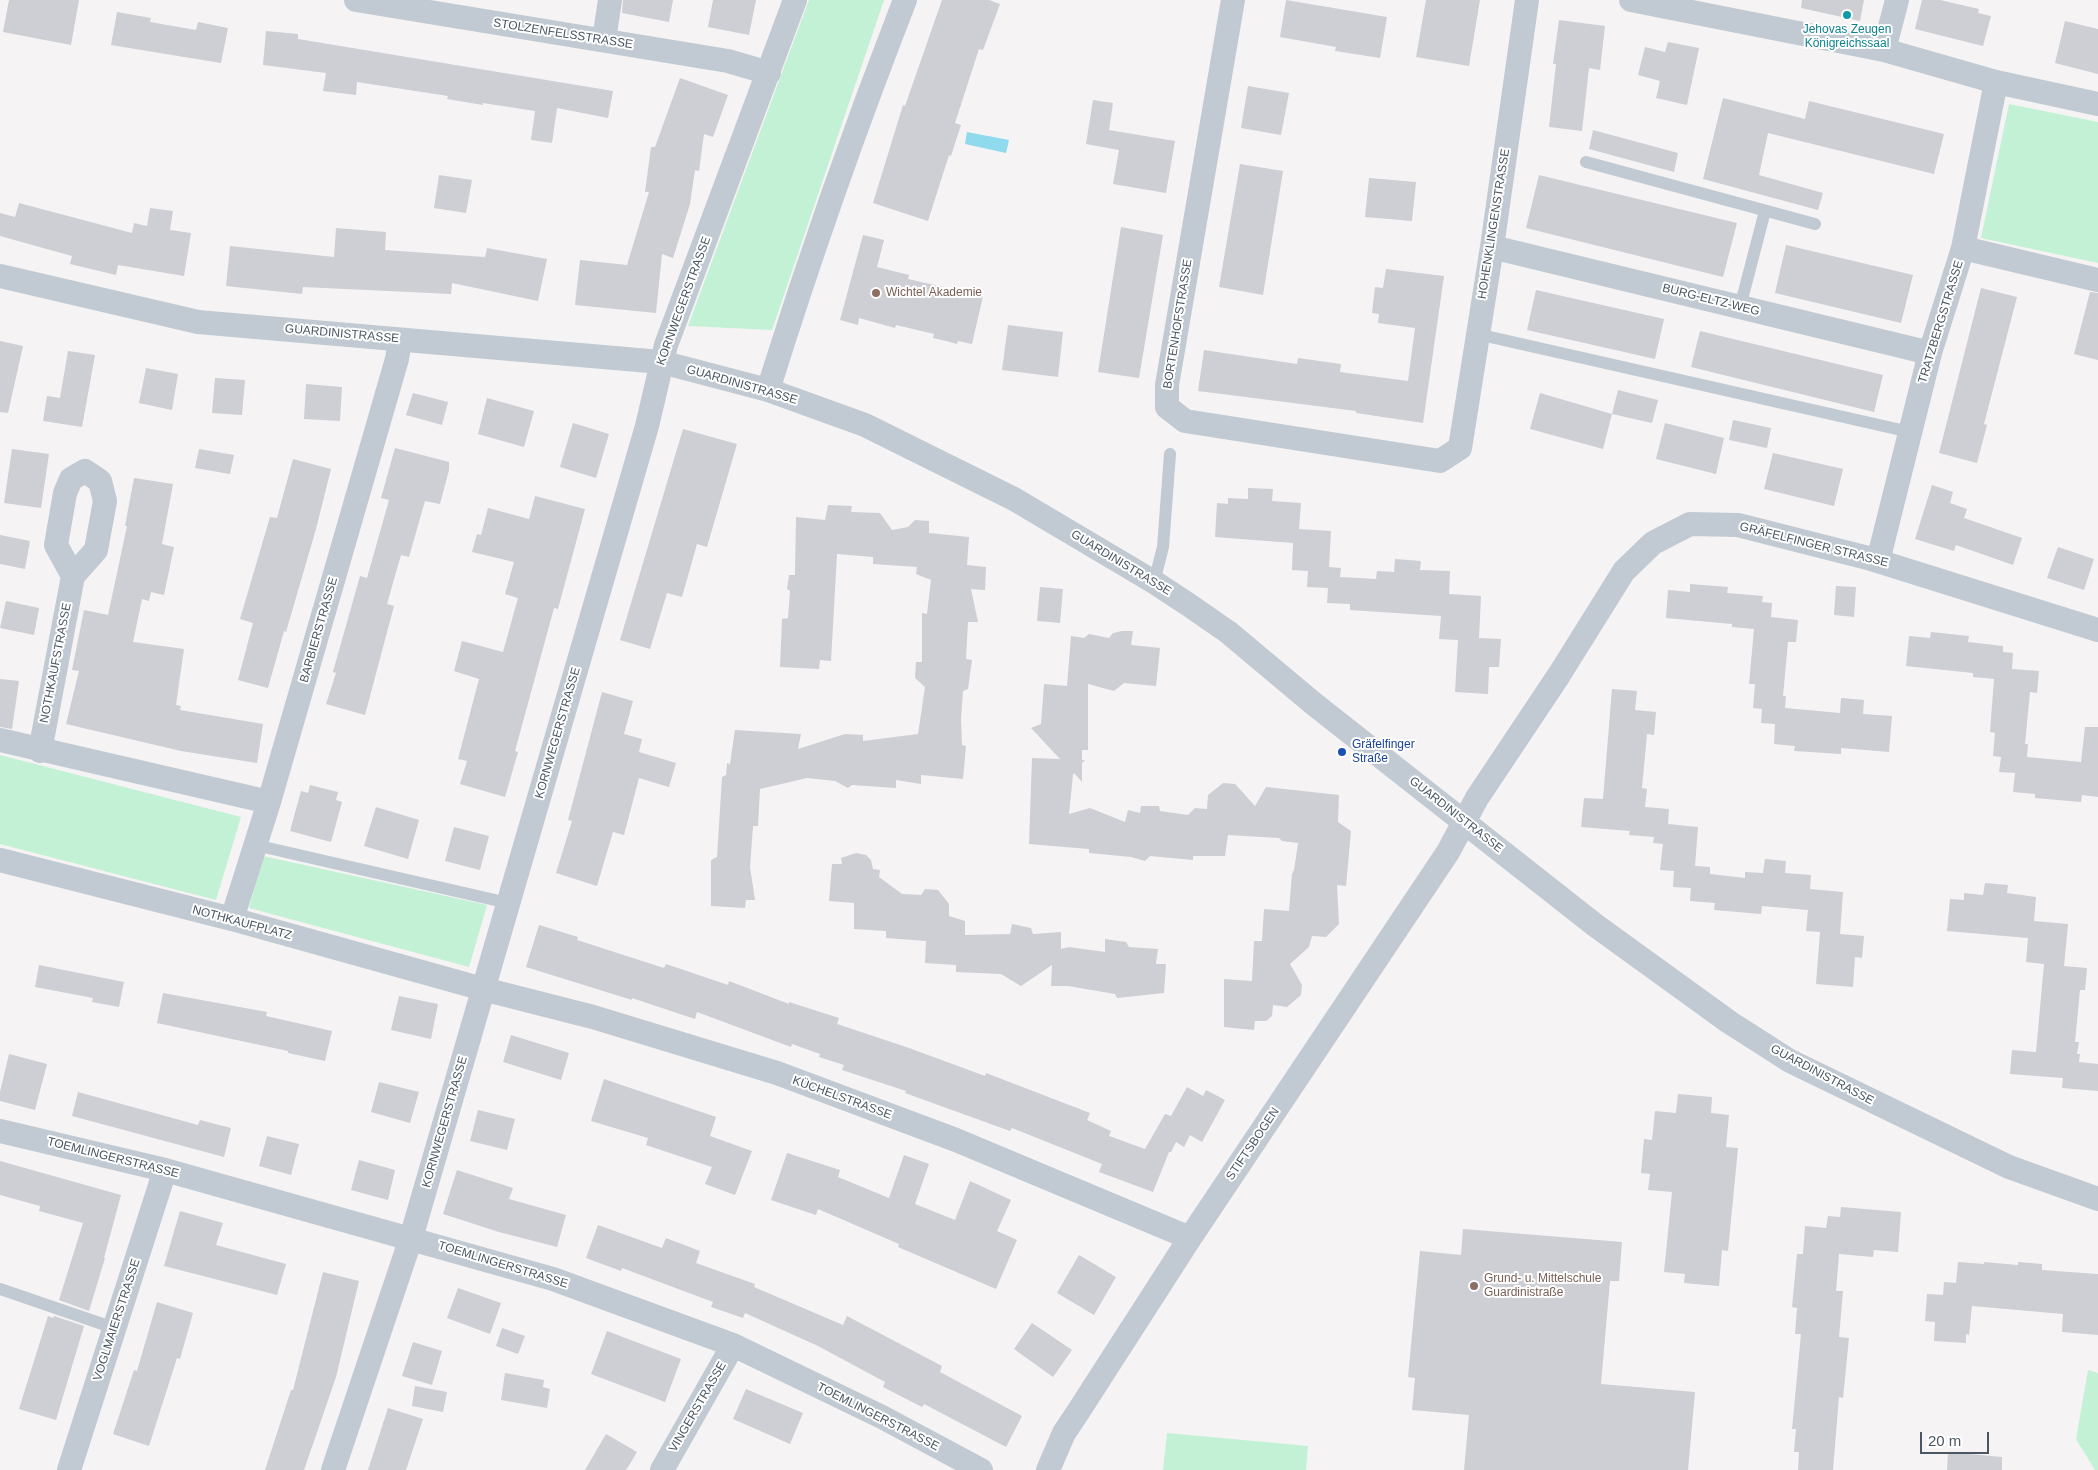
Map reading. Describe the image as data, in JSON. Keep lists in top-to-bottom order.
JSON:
{
  "streets": {
    "street": [
      "STOLZENFELSSTRASSE",
      "HOHENKLINGENSTRASSE",
      "BURG-ELTZ-WEG",
      "KORNWEGERSTRASSE",
      "TRATZBERGSTRASSE",
      "BORTENHOFSTRASSE",
      "GUARDINISTRASSE",
      "GRÄFELFINGER STRASSE",
      "BARBIERSTRASSE",
      "NOTHKAUFSTRASSE",
      "NOTHKAUFPLATZ",
      "KÜCHELSTRASSE",
      "STIFTSBOGEN",
      "TOEMLINGERSTRASSE",
      "VOGLMAIERSTRASSE",
      "VINGERSTRASSE"
    ]
  },
  "crossings": [
    ["STOLZENFELSSTRASSE", "KORNWEGERSTRASSE"],
    ["HOHENKLINGENSTRASSE", "BURG-ELTZ-WEG"],
    ["HOHENKLINGENSTRASSE", "BORTENHOFSTRASSE"],
    ["BURG-ELTZ-WEG", "TRATZBERGSTRASSE"],
    ["KORNWEGERSTRASSE", "GUARDINISTRASSE"],
    ["KORNWEGERSTRASSE", "NOTHKAUFPLATZ"],
    ["KORNWEGERSTRASSE", "KÜCHELSTRASSE"],
    ["KORNWEGERSTRASSE", "TOEMLINGERSTRASSE"],
    ["TRATZBERGSTRASSE", "GRÄFELFINGER STRASSE"],
    ["GUARDINISTRASSE", "GRÄFELFINGER STRASSE"],
    ["GUARDINISTRASSE", "BARBIERSTRASSE"],
    ["GUARDINISTRASSE", "STIFTSBOGEN"],
    ["GRÄFELFINGER STRASSE", "STIFTSBOGEN"],
    ["BARBIERSTRASSE", "NOTHKAUFPLATZ"],
    ["NOTHKAUFPLATZ", "KÜCHELSTRASSE"],
    ["KÜCHELSTRASSE", "STIFTSBOGEN"],
    ["TOEMLINGERSTRASSE", "VOGLMAIERSTRASSE"],
    ["TOEMLINGERSTRASSE", "VINGERSTRASSE"]
  ],
  "places": [
    "Jehovas Zeugen Königreichssaal",
    "Wichtel Akademie",
    "Gräfelfinger Straße",
    "Grund- u. Mittelschule Guardinistraße"
  ],
  "scale_bar": "20 m"
}
